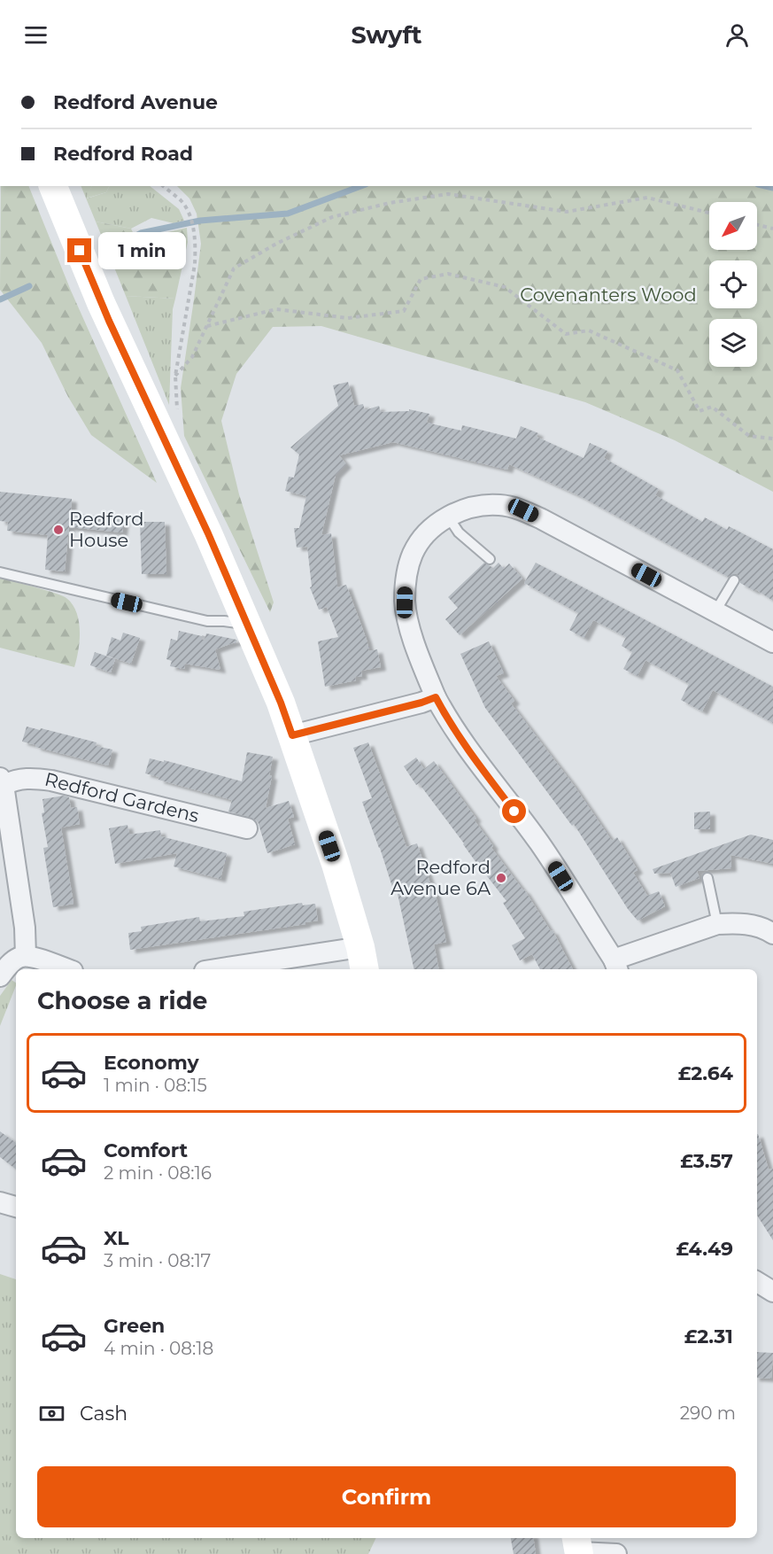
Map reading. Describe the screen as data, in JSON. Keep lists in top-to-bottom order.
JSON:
{
  "streets": {
    "street": ["Redford Gardens"]
  },
  "parks": ["Covenanters Wood"],
  "places": ["Redford House", "Redford Avenue 6A"],
  "north": "bottom left",
  "page": {
    "header": "Swyft",
    "banner": ["Redford Avenue", "Redford Road"],
    "bubble": "1 min",
    "heading": "Choose a ride",
    "list": [
      {
        "name": "Economy",
        "note": "1 min · 08:15",
        "value": "£2.64"
      },
      {
        "name": "Comfort",
        "note": "2 min · 08:16",
        "value": "£3.57"
      },
      {
        "name": "XL",
        "note": "3 min · 08:17",
        "value": "£4.49"
      },
      {
        "name": "Green",
        "note": "4 min · 08:18",
        "value": "£2.31"
      }
    ],
    "pay": ["Cash", "290 m"],
    "buttons": "Confirm"
  }
}
